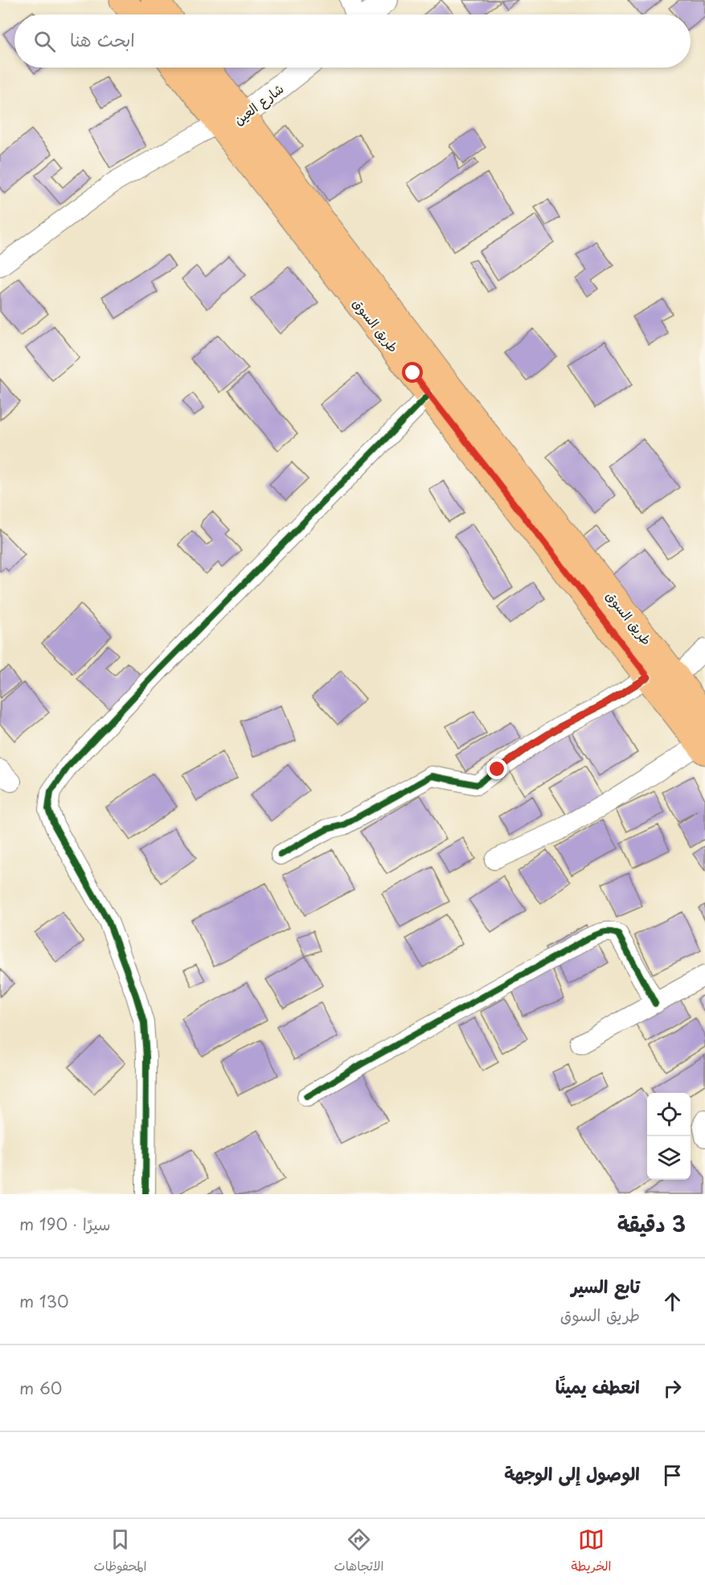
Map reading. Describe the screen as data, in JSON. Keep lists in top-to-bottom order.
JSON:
{
  "streets": {
    "main road": ["طريق السوق"],
    "street": ["شارع العين"]
  },
  "crossings": [
    ["شارع العين", "طريق السوق"]
  ],
  "page": {
    "search": "ابحث هنا",
    "heading": ["3 دقيقة", "سيرًا · 190 m"],
    "list": [
      ["تابع السير", "طريق السوق", "130 m"],
      ["انعطف يمينًا", "60 m"],
      "الوصول إلى الوجهة"
    ],
    "nav": ["الخريطة", "الاتجاهات", "المحفوظات"]
  }
}
